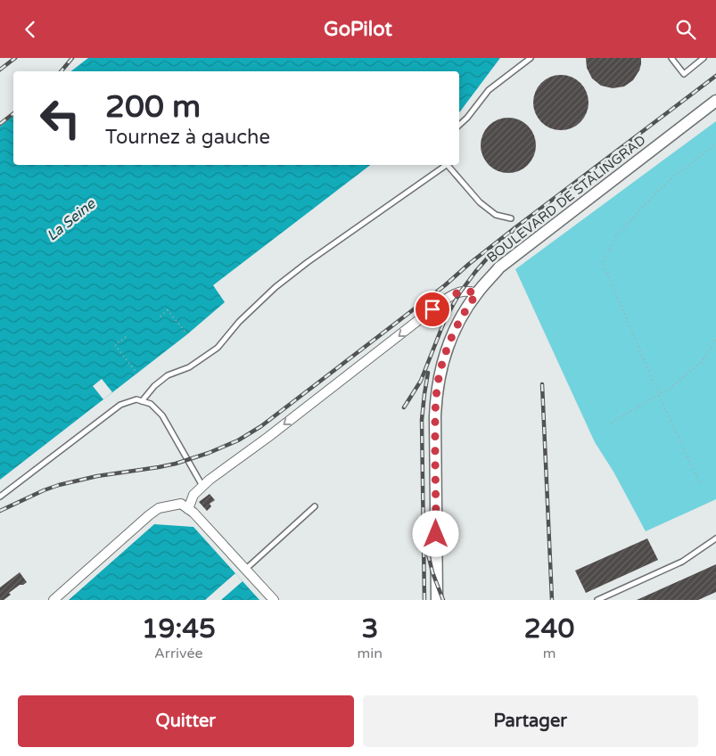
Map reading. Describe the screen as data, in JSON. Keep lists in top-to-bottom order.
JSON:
{
  "streets": {
    "street": ["BOULEVARD DE STALINGRAD"]
  },
  "water": ["La Seine"],
  "page": {
    "header": "GoPilot",
    "turn": ["200 m", "Tournez à gauche"],
    "eta": [
      "19:45",
      "Arrivée",
      "3",
      "min",
      "240",
      "m"
    ],
    "buttons": ["Quitter", "Partager"]
  }
}
